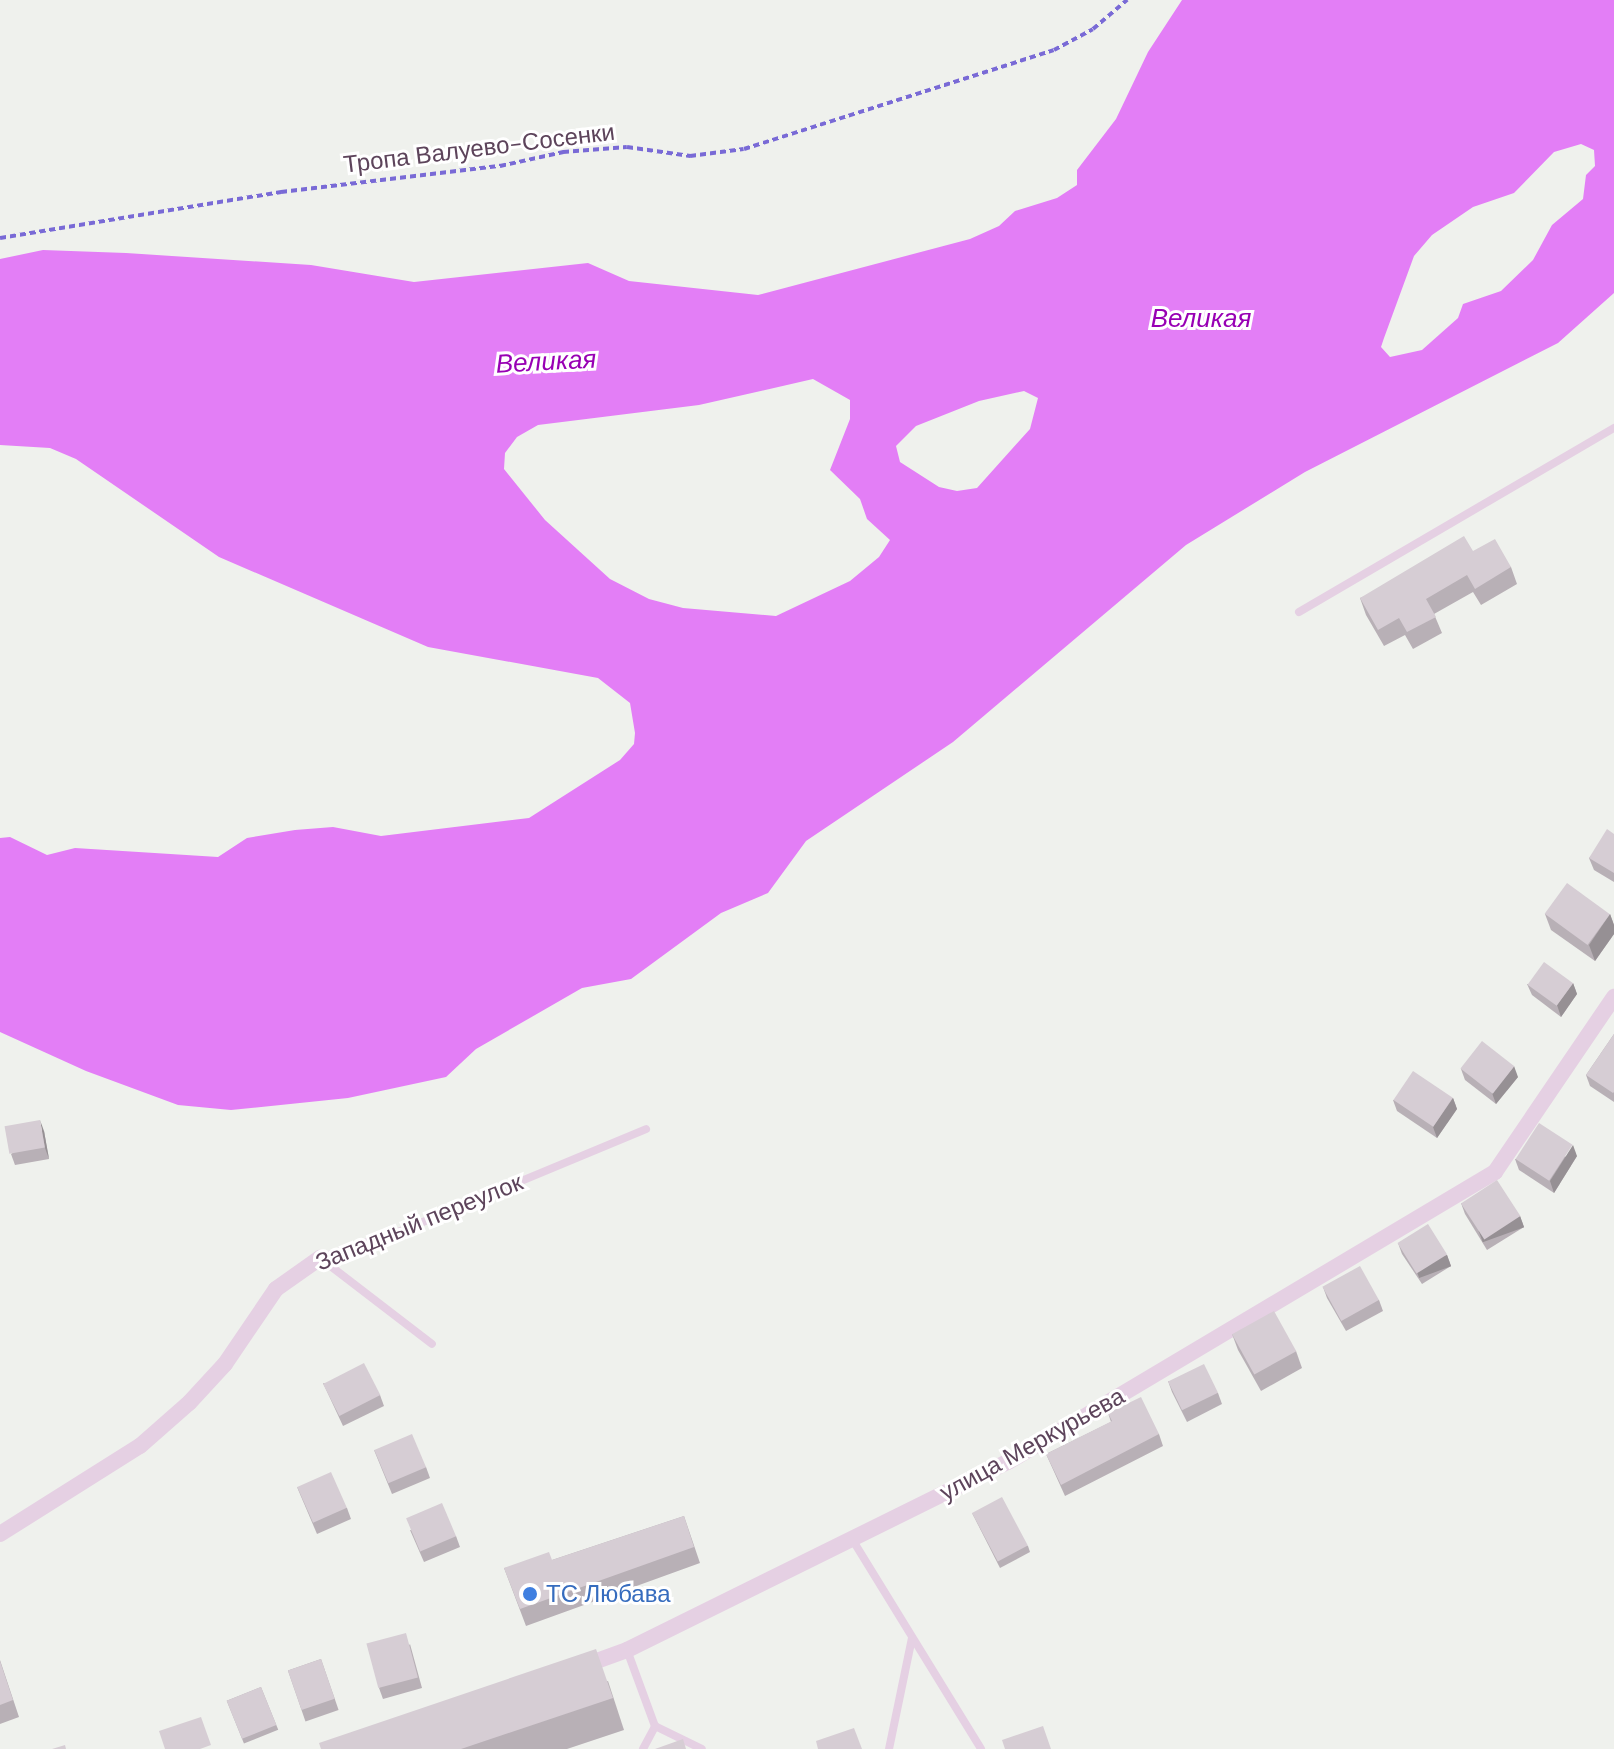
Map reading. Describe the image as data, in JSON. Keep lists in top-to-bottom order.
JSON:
{
  "streets": {
    "street": ["Западный переулок", "улица Меркурьева"],
    "path": ["Тропа Валуево-Сосенки"]
  },
  "water": ["Великая"],
  "places": ["ТС Любава"]
}
